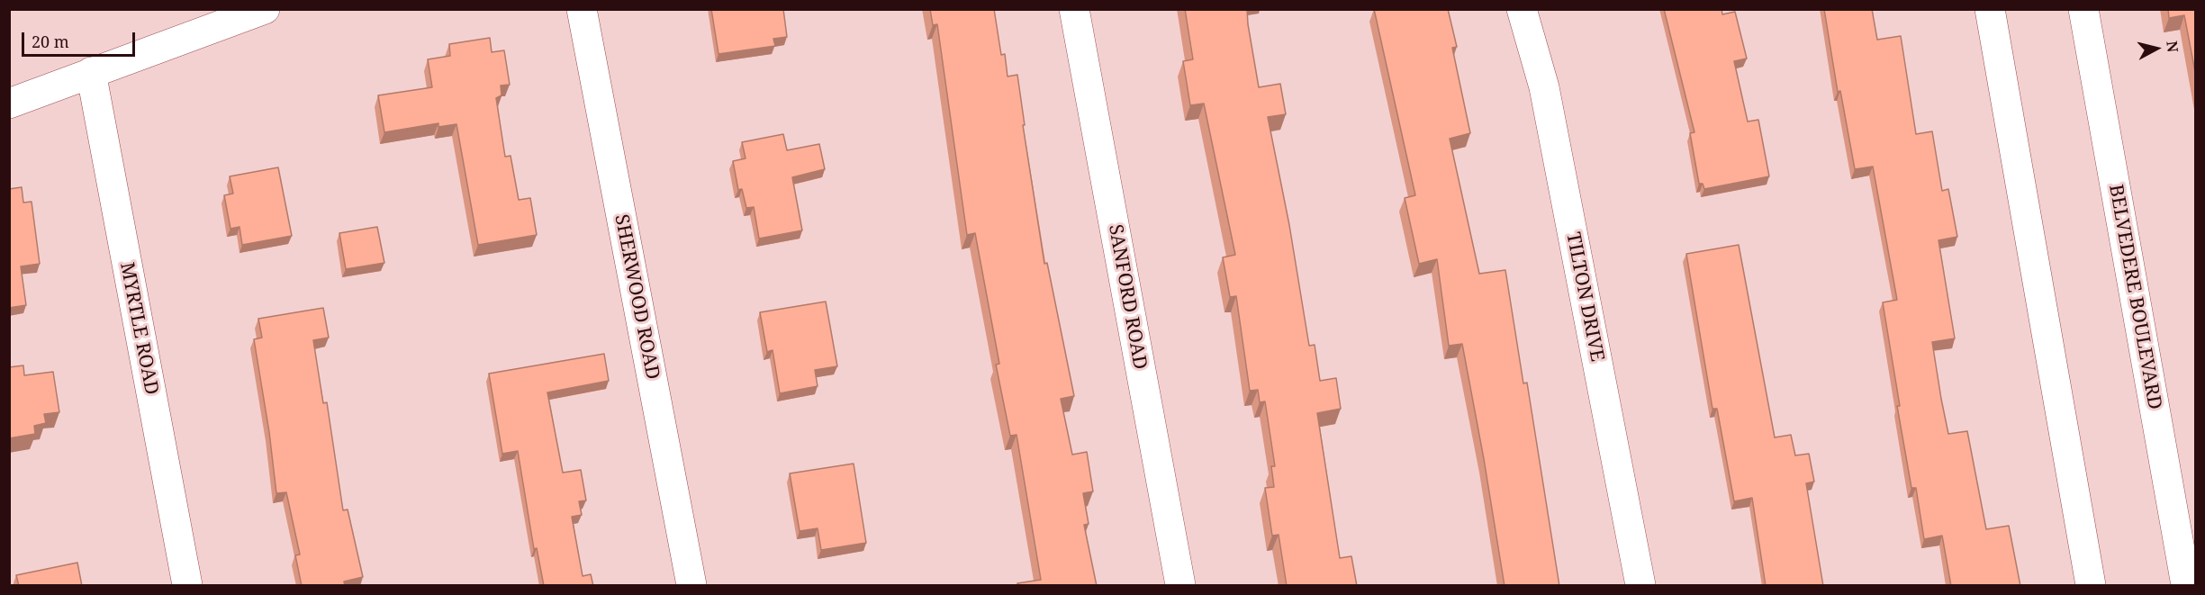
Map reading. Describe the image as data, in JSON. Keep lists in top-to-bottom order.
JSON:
{
  "streets": {
    "street": [
      "SHERWOOD ROAD",
      "SANFORD ROAD",
      "TILTON DRIVE",
      "BELVEDERE BOULEVARD",
      "MYRTLE ROAD"
    ]
  },
  "scale_bar": "20 m",
  "north": "right"
}
